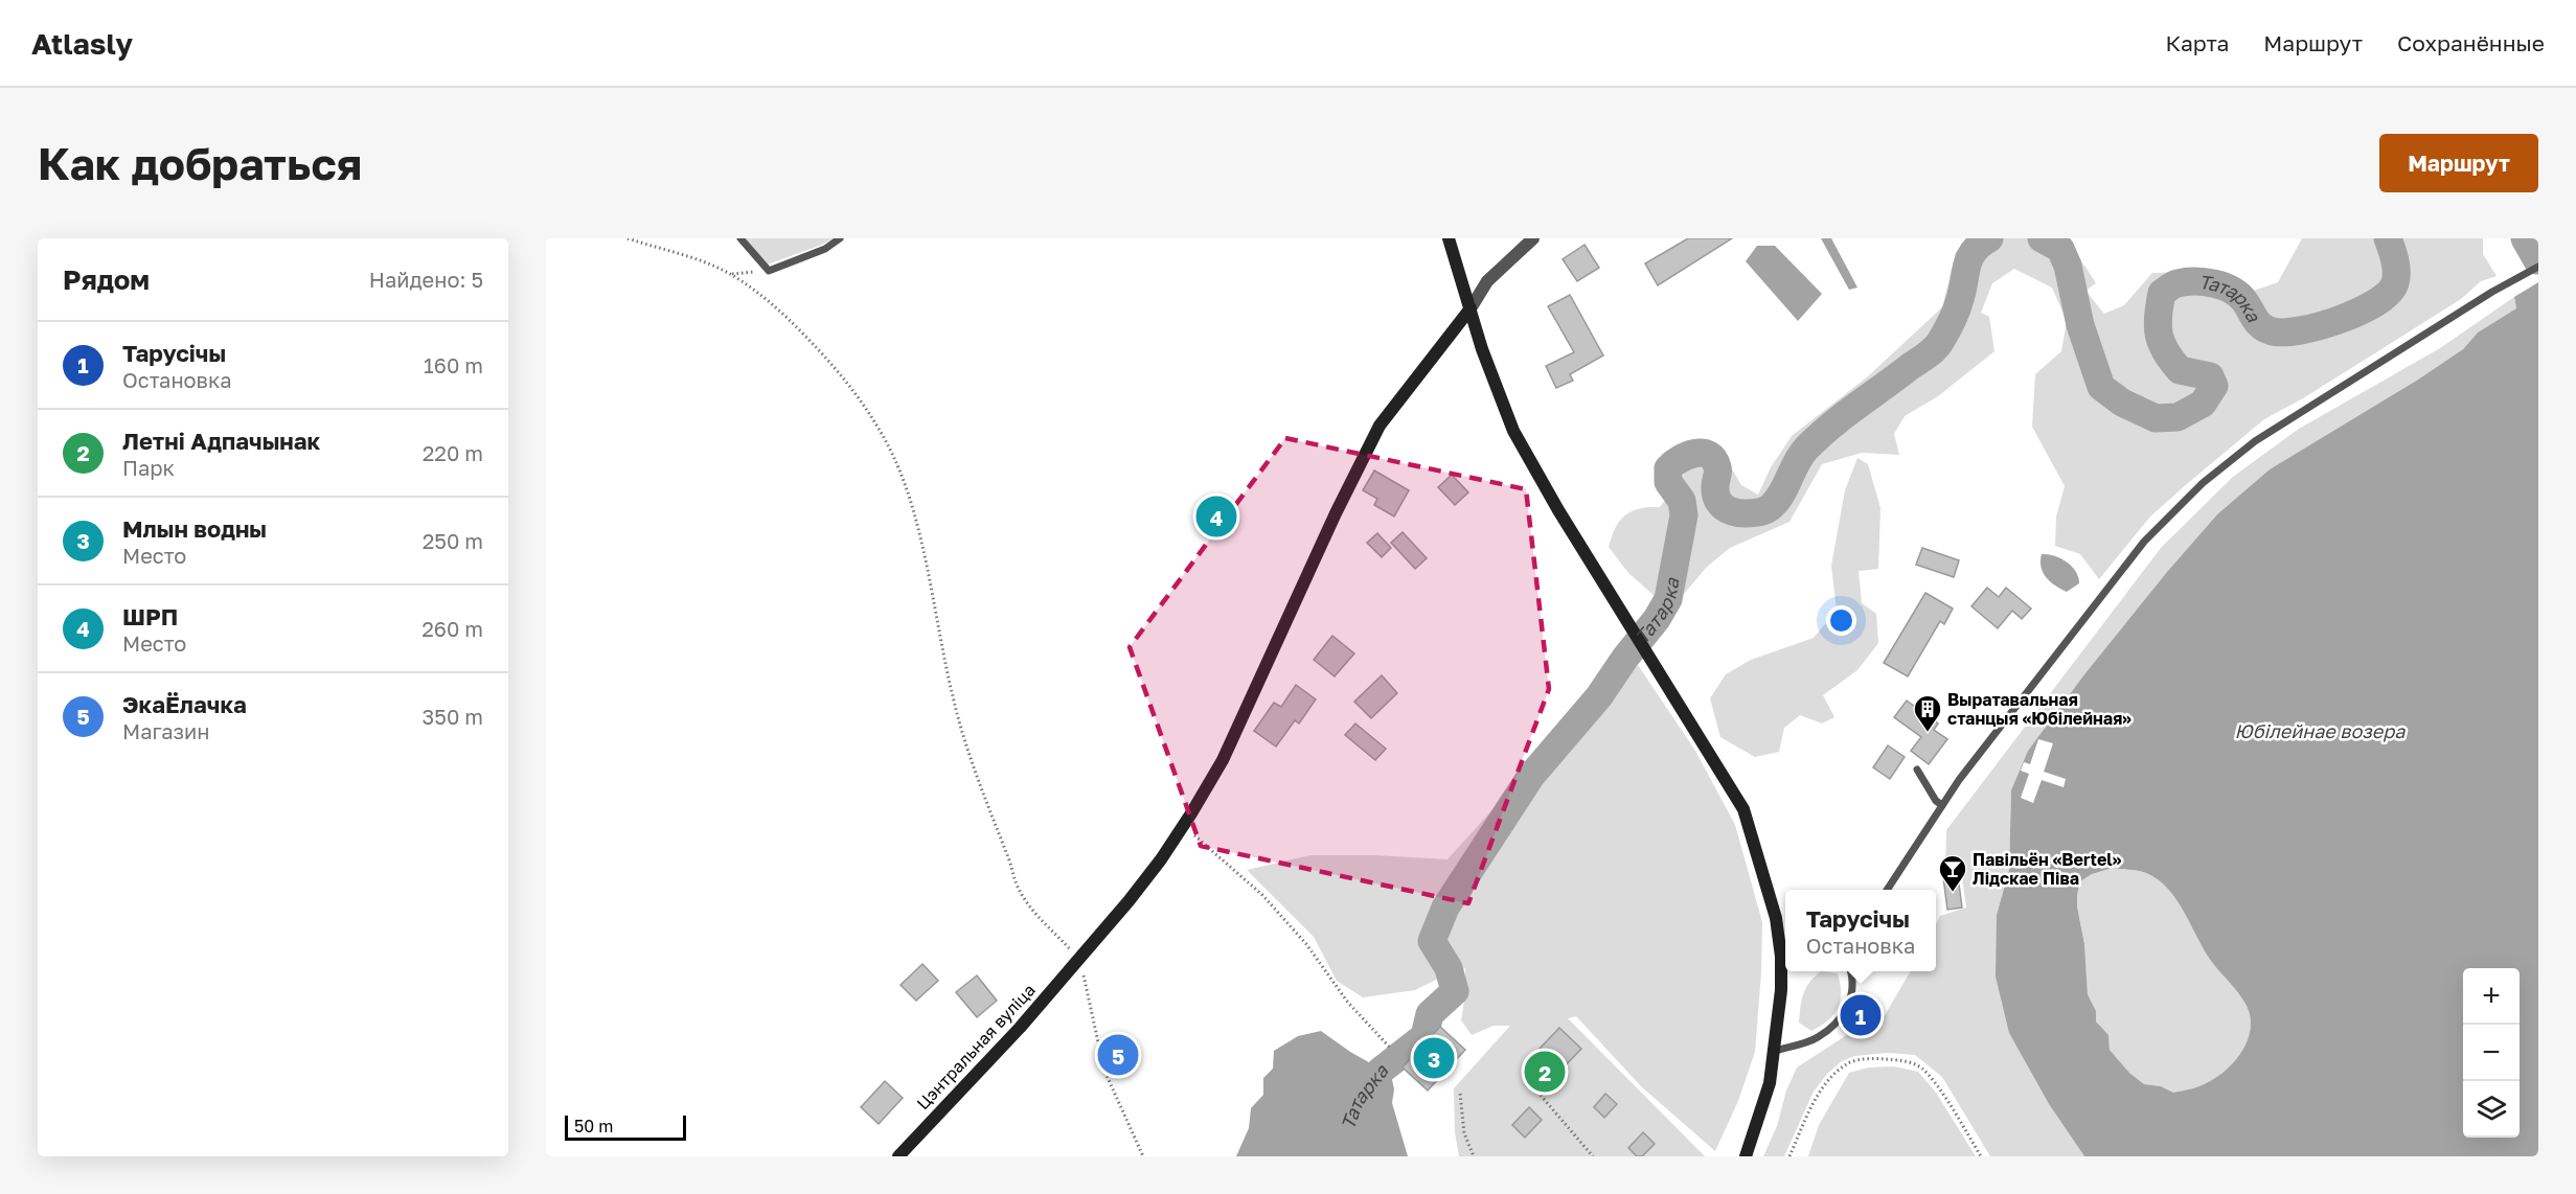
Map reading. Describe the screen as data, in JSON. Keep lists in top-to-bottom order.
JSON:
{
  "streets": {
    "street": ["Цэнтральная вуліца"]
  },
  "water": ["Татарка", "Юбілейнае возера"],
  "places": {
    "building": ["Выратавальная станцыя «Юбілейная»"],
    "bar": ["Павільён «Bertel» Лідскае Піва"]
  },
  "scale_bar": "50 m",
  "page": {
    "header": "Atlasly",
    "nav": ["Карта", "Маршрут", "Сохранённые"],
    "buttons": "Маршрут",
    "title": "Как добраться",
    "heading": ["Рядом", "Найдено: 5"],
    "list": [
      {
        "mark": "1",
        "name": "Тарусічы",
        "note": "Остановка",
        "value": "160 m"
      },
      {
        "mark": "2",
        "name": "Летні Адпачынак",
        "note": "Парк",
        "value": "220 m"
      },
      {
        "mark": "3",
        "name": "Млын водны",
        "note": "Место",
        "value": "250 m"
      },
      {
        "mark": "4",
        "name": "ШРП",
        "note": "Место",
        "value": "260 m"
      },
      {
        "mark": "5",
        "name": "ЭкаЁлачка",
        "note": "Магазин",
        "value": "350 m"
      }
    ],
    "pins": [
      "4",
      "1",
      "5",
      "3",
      "2"
    ],
    "popup": ["Тарусічы", "Остановка"],
    "map_buttons": ["+", "−"],
    "scale": "50 m"
  }
}
